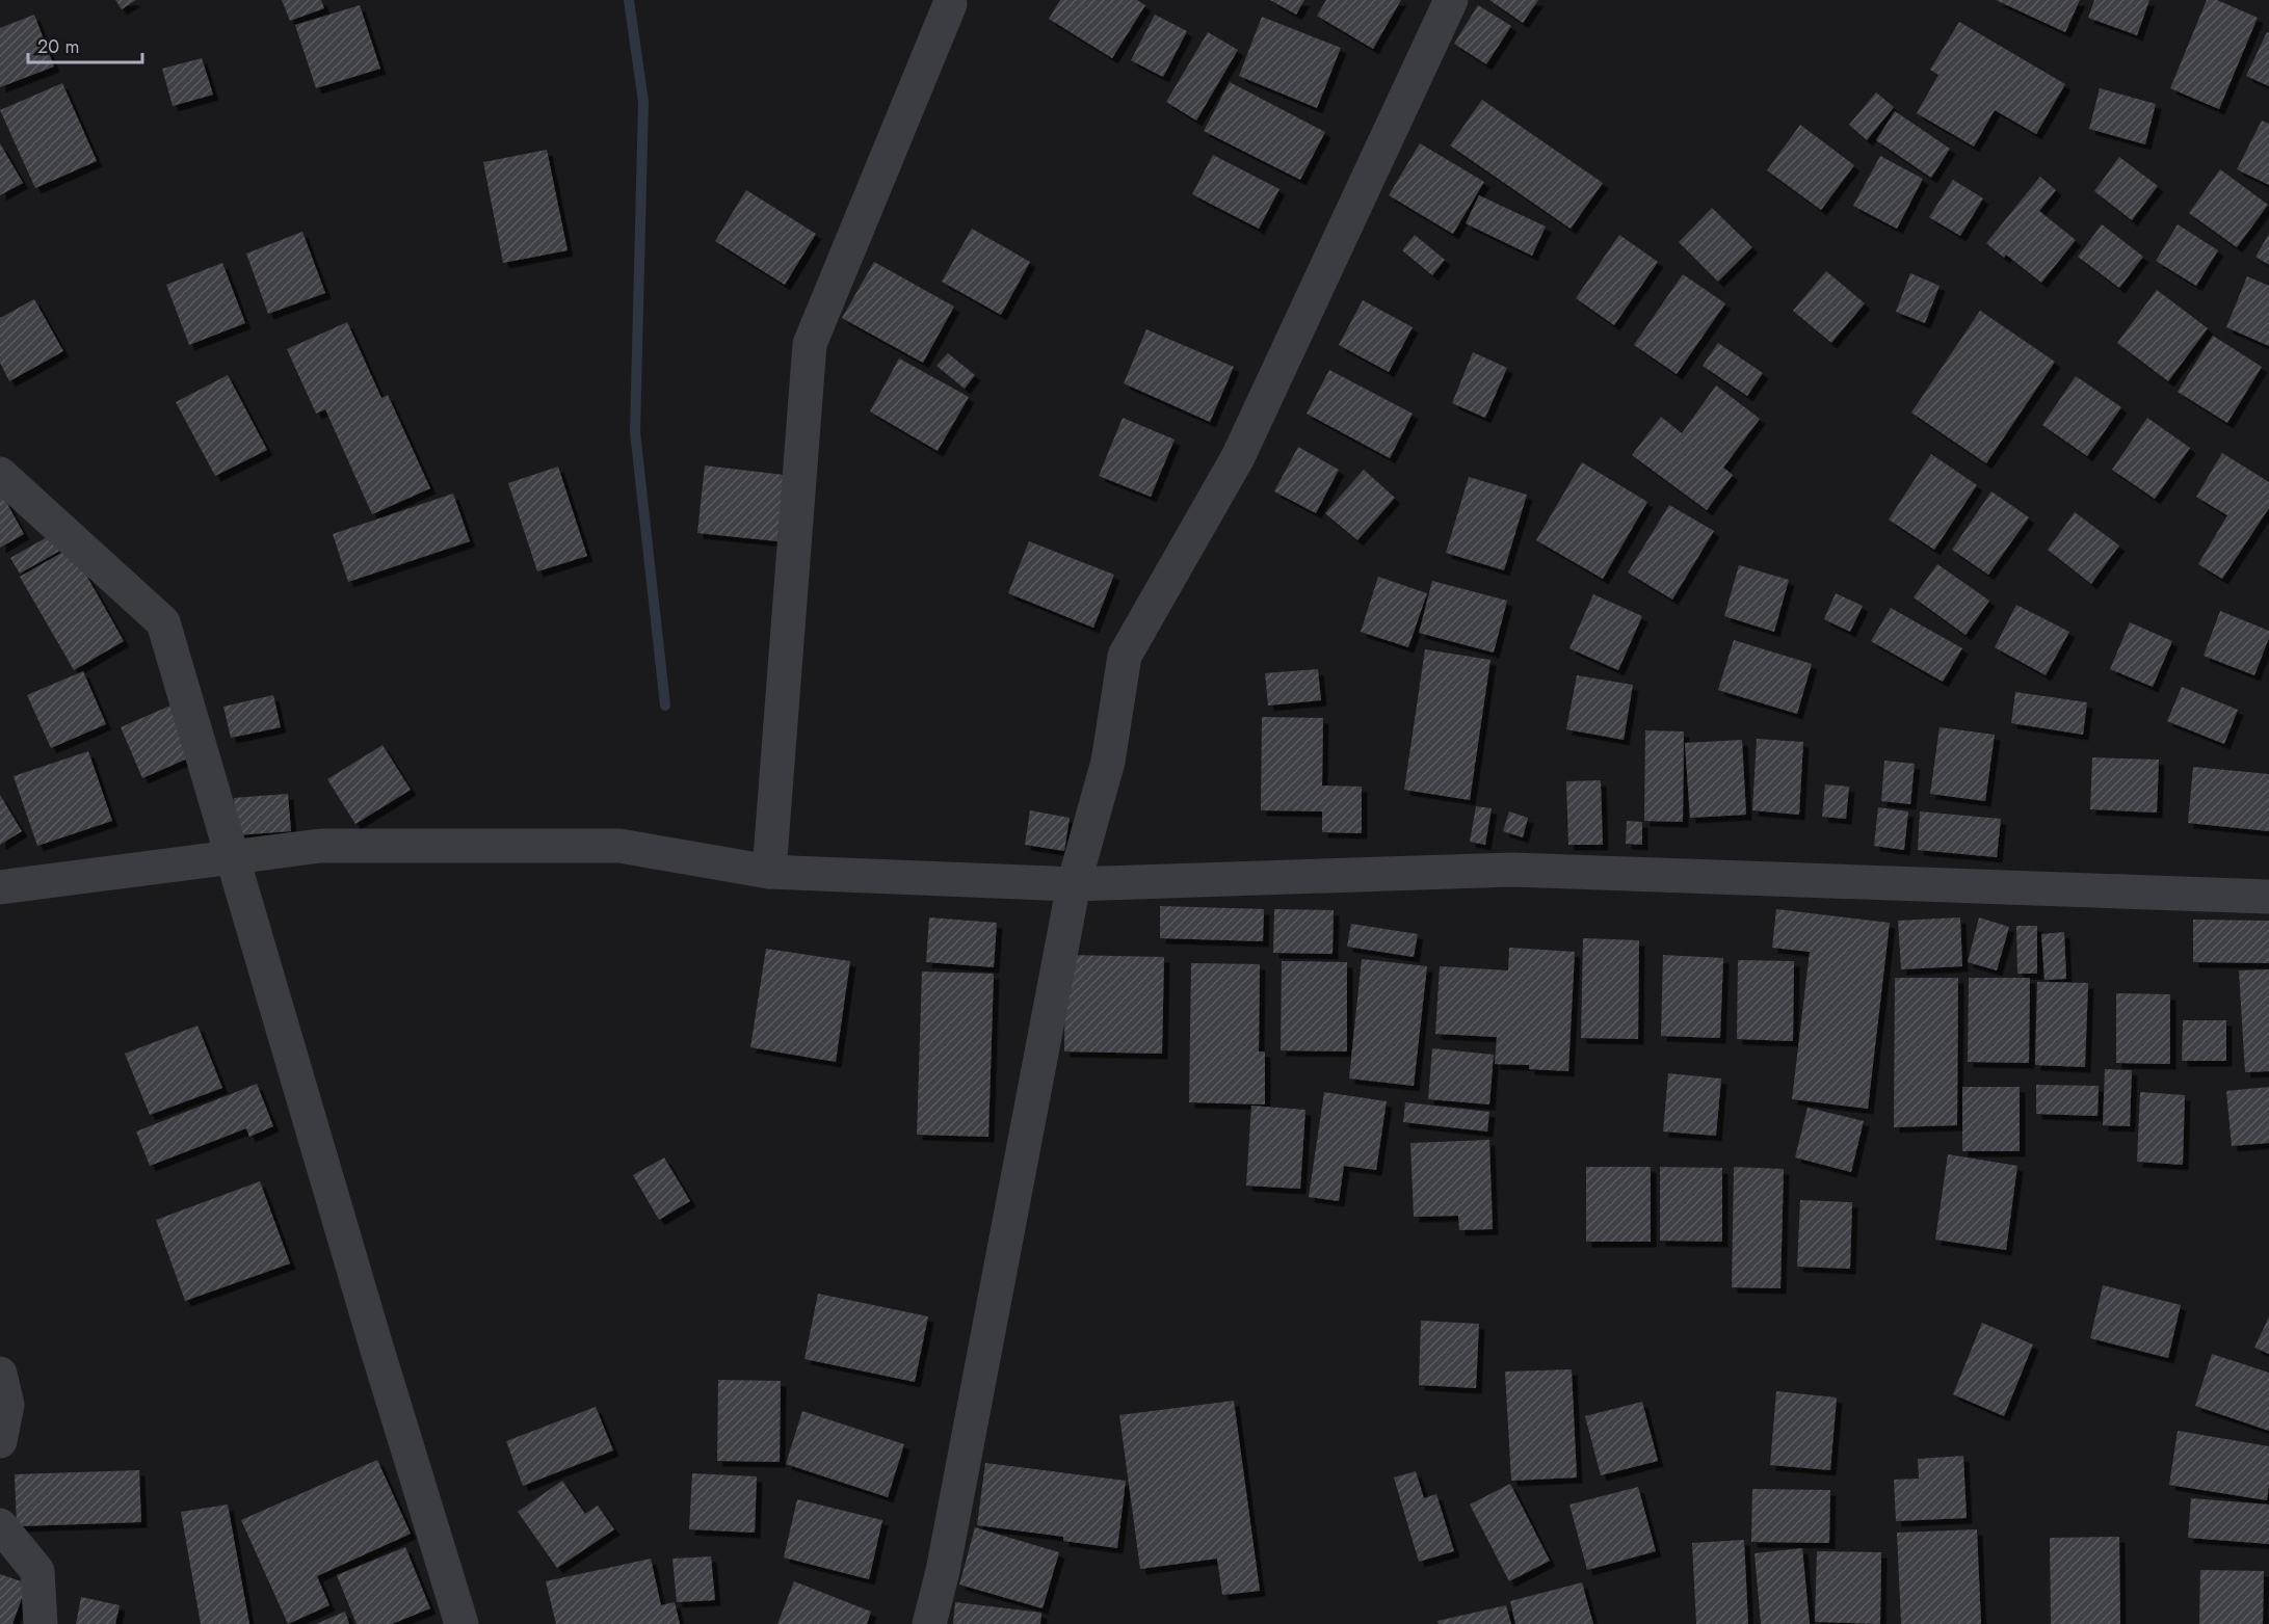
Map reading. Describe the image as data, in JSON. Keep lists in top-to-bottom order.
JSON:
{
  "scale_bar": "20 m"
}
